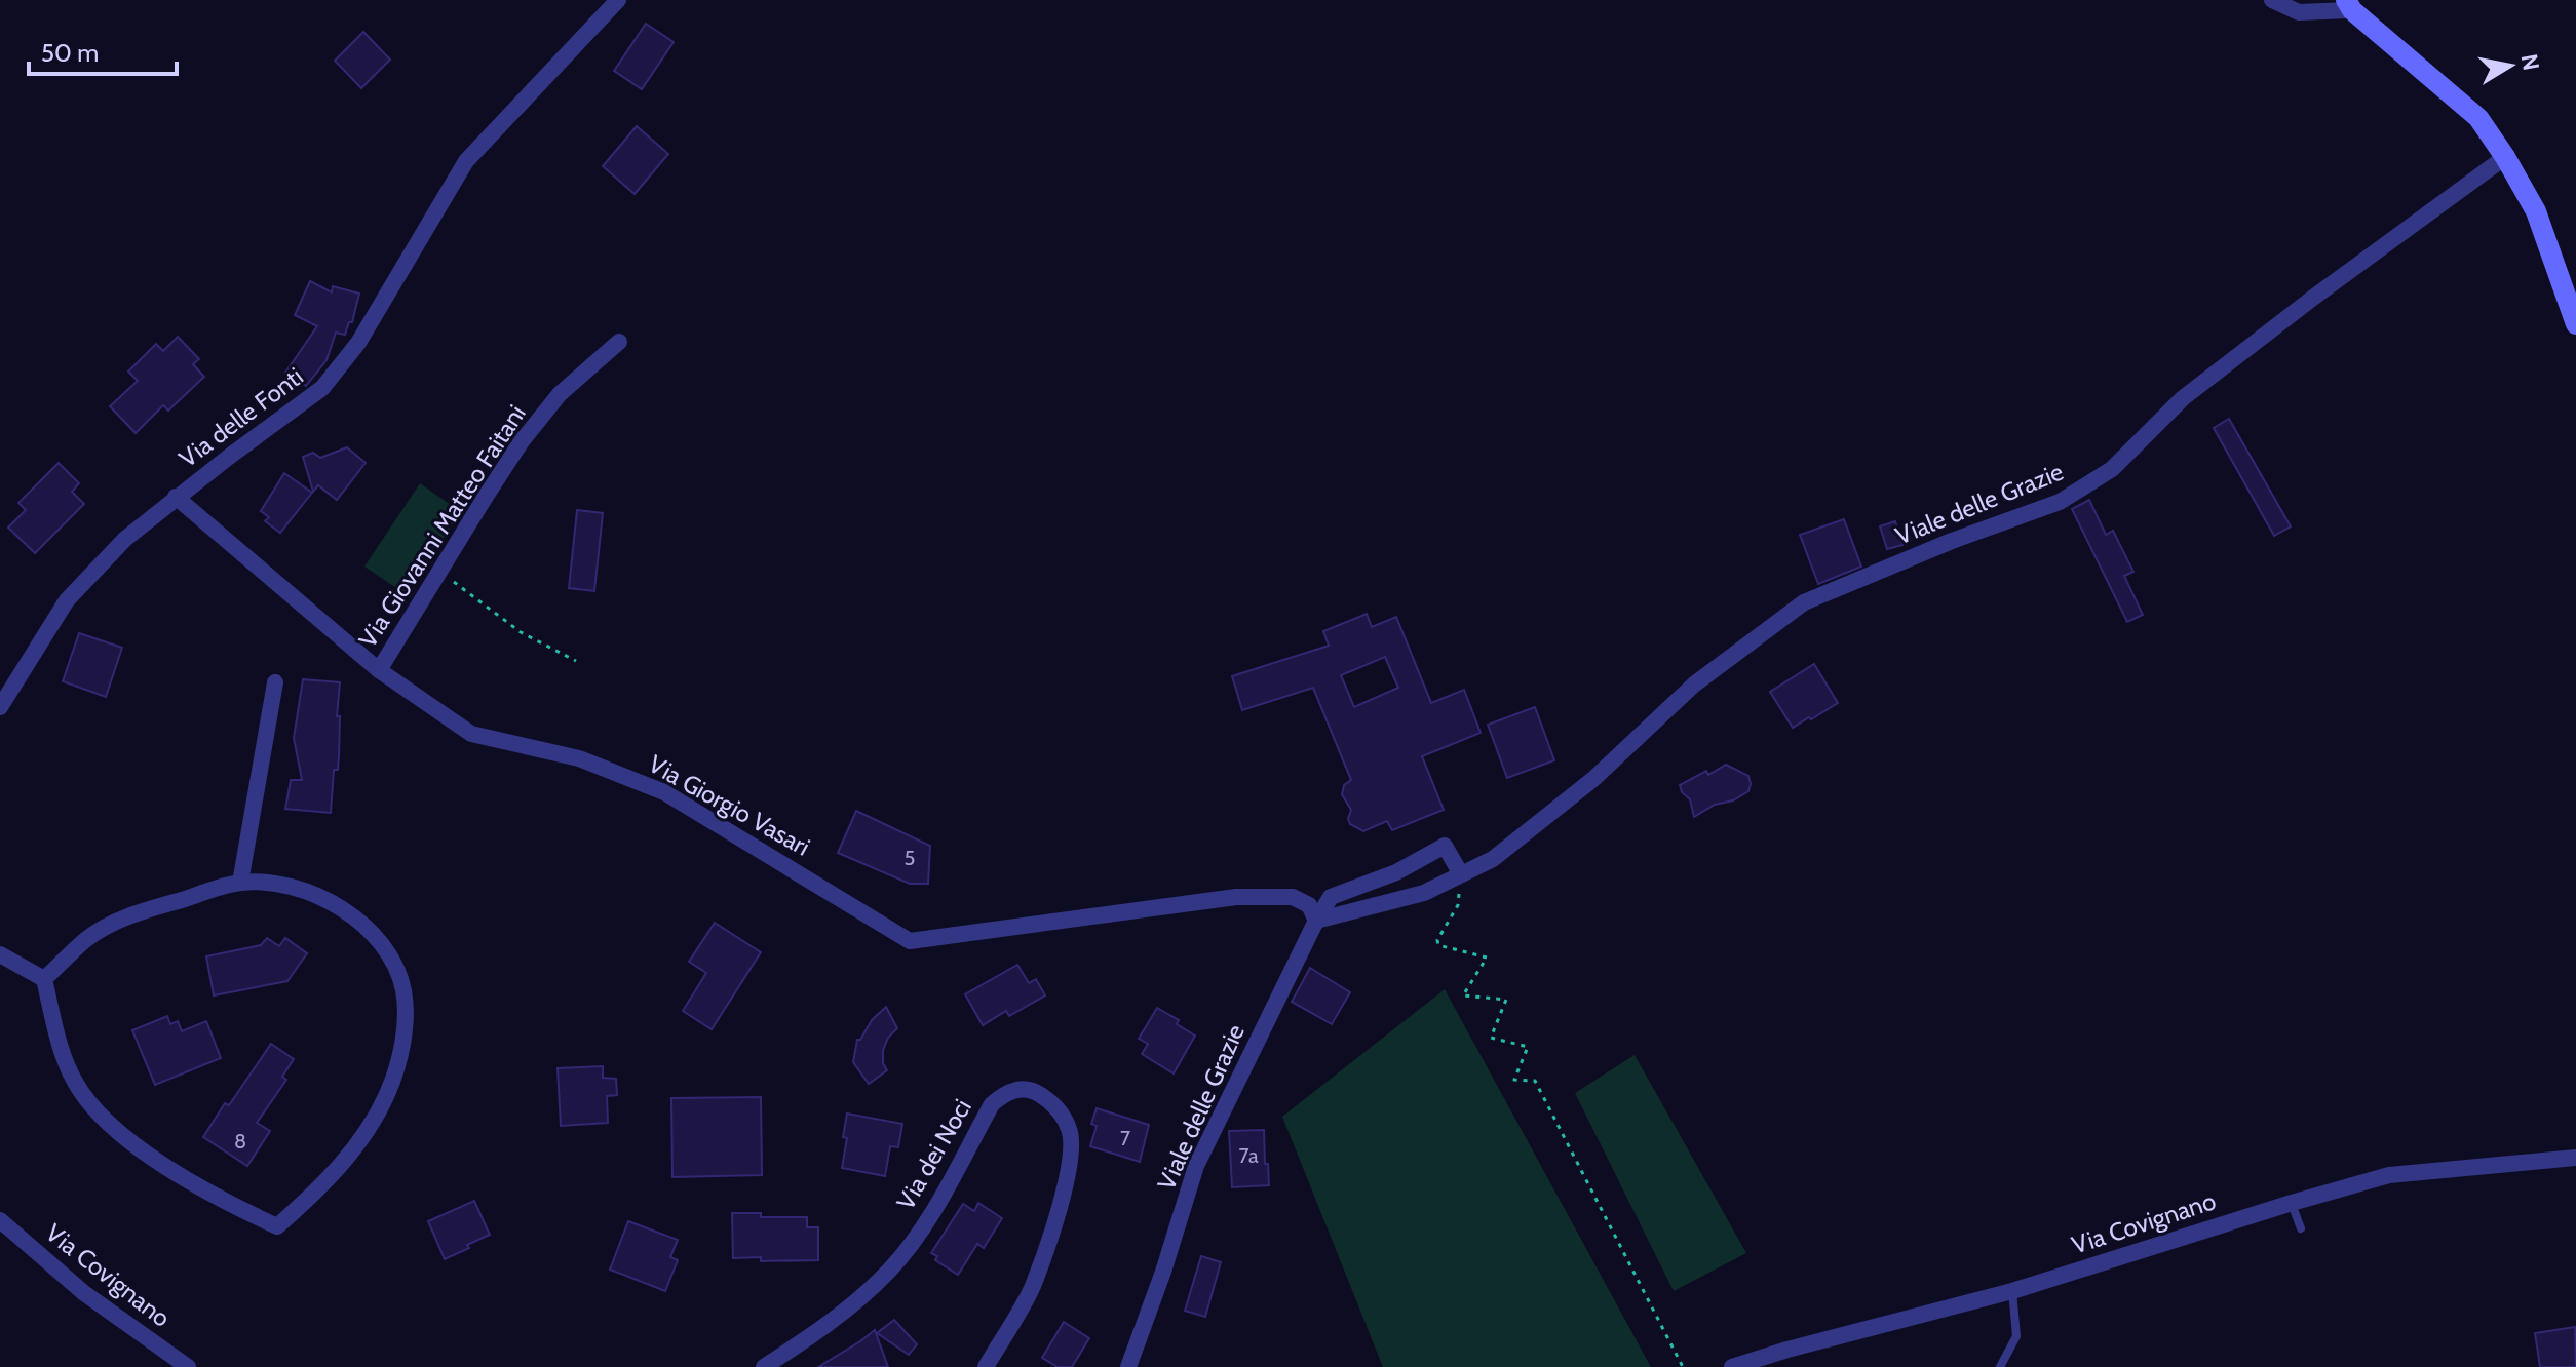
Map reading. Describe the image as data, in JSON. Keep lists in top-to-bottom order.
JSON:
{
  "streets": {
    "street": [
      "Via delle Fonti",
      "Viale delle Grazie",
      "Via Giovanni Matteo Faitani",
      "Via Giorgio Vasari",
      "Via dei Noci",
      "Via Covignano"
    ]
  },
  "crossings": [
    ["Via delle Fonti", "Via Giorgio Vasari"],
    ["Viale delle Grazie", "Via Giorgio Vasari"],
    ["Via Giovanni Matteo Faitani", "Via Giorgio Vasari"]
  ],
  "house_numbers": [
    "5",
    "7",
    "8",
    "7a"
  ],
  "scale_bar": "50 m",
  "north": "right"
}
